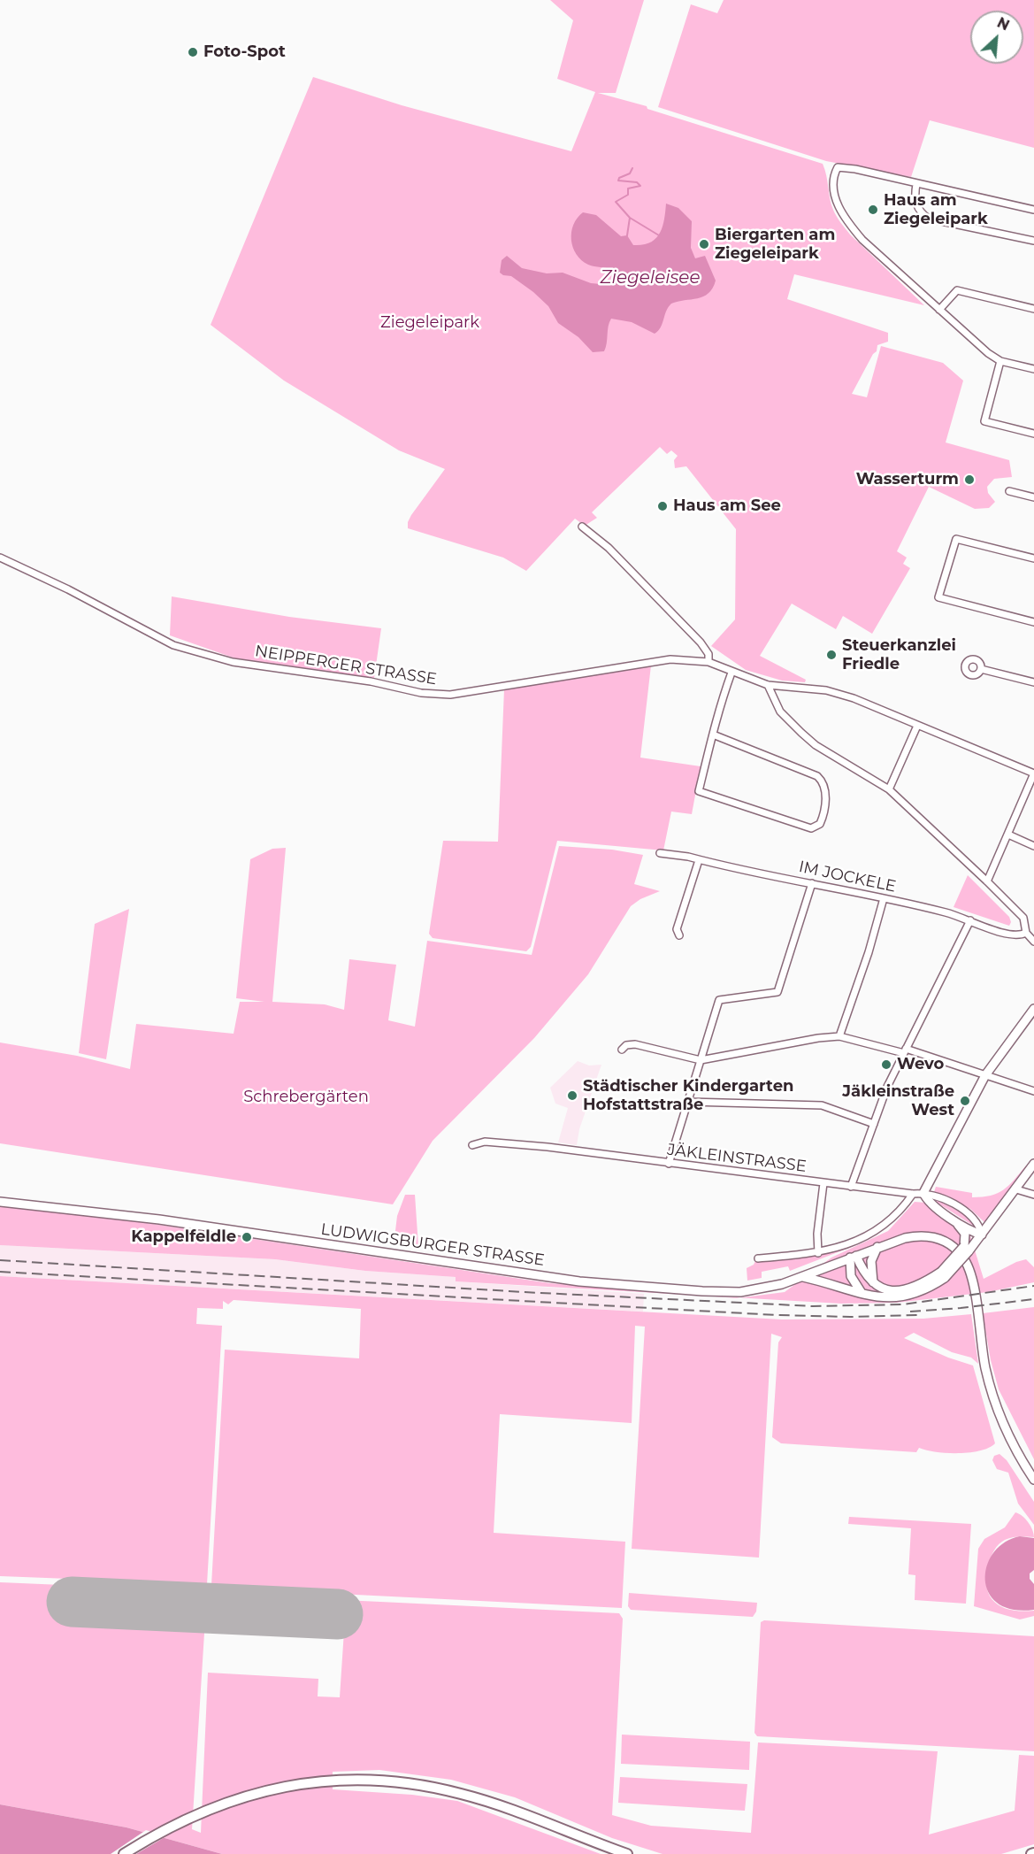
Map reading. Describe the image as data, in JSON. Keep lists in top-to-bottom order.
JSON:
{
  "streets": {
    "main road": ["LUDWIGSBURGER STRASSE"],
    "street": ["NEIPPERGER STRASSE", "IM JOCKELE", "JÄKLEINSTRASSE"]
  },
  "water": ["Ziegeleisee"],
  "parks": ["Ziegeleipark", "Schrebergärten"],
  "places": [
    "Foto-Spot",
    "Haus am Ziegeleipark",
    "Biergarten am Ziegeleipark",
    "Wasserturm",
    "Haus am See",
    "Steuerkanzlei Friedle",
    "Wevo",
    "Städtischer Kindergarten Hofstattstraße",
    "Jäkleinstraße West",
    "Kappelfeldle"
  ],
  "north": "top right"
}
